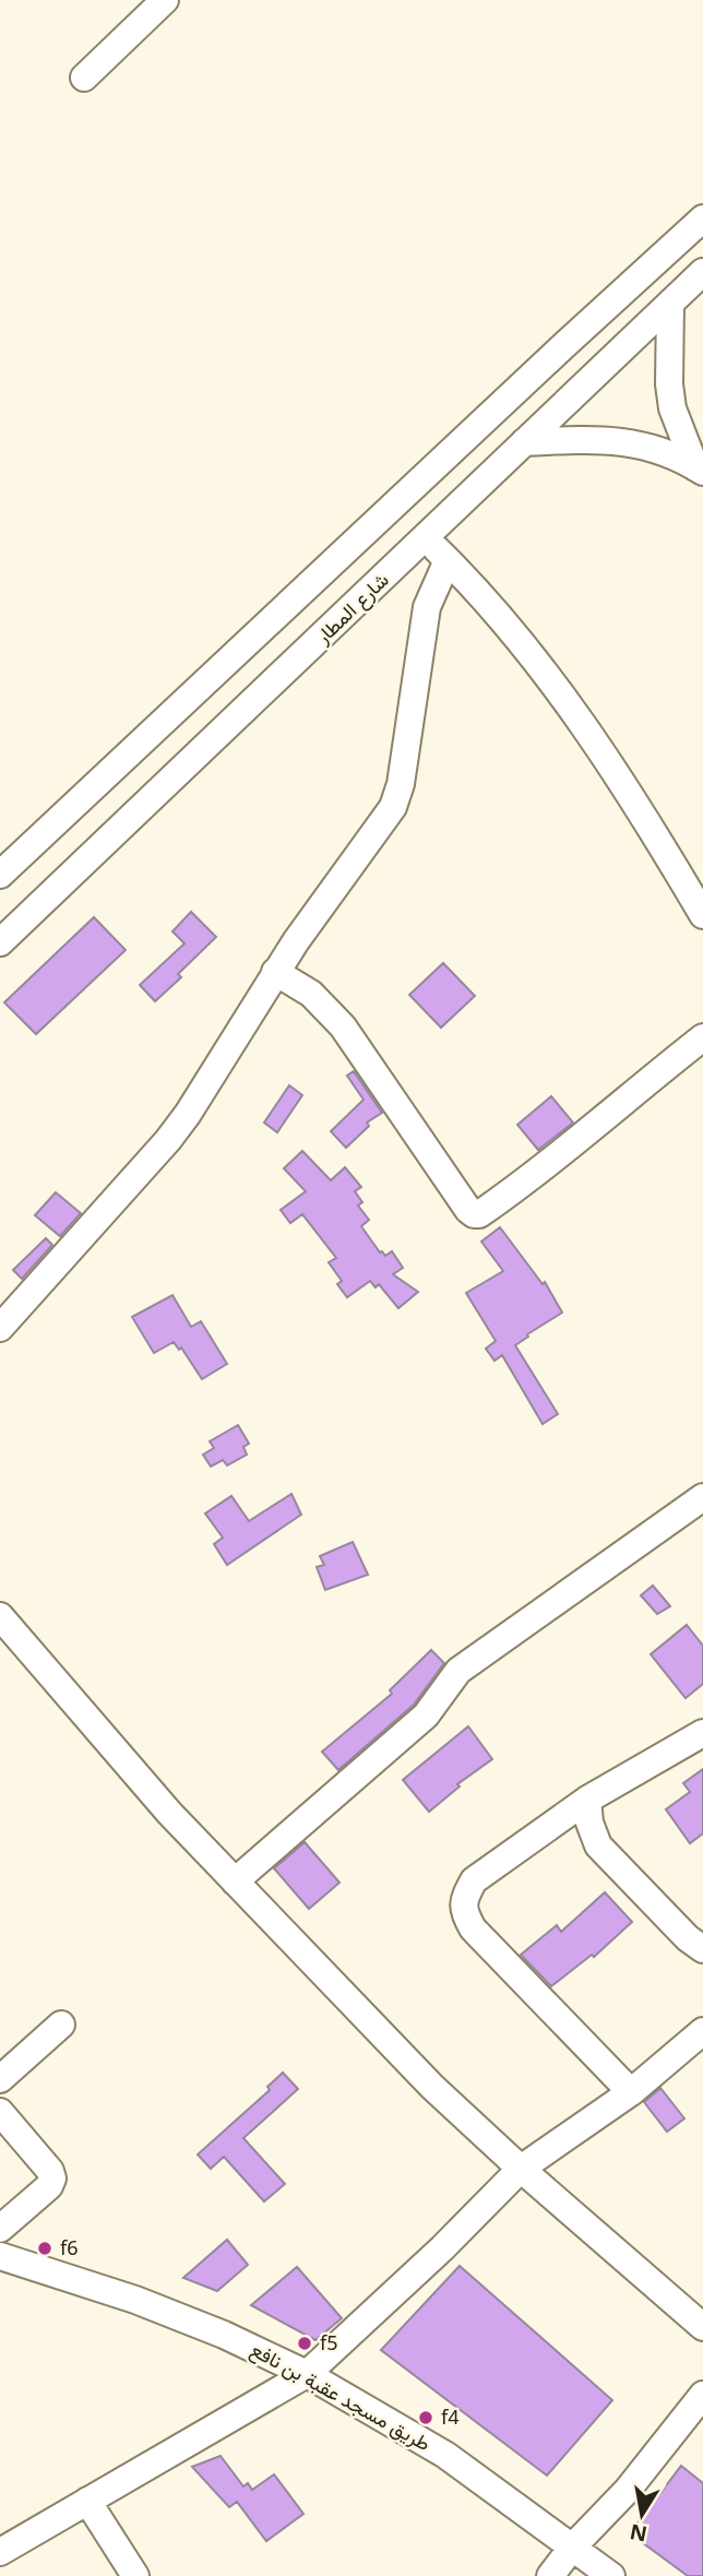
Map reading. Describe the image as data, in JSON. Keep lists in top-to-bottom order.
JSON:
{
  "streets": {
    "street": ["شارع المطار", "طريق مسجد عقبة بن نافع"]
  },
  "places": ["f6", "f5", "f4"],
  "north": "bottom"
}
